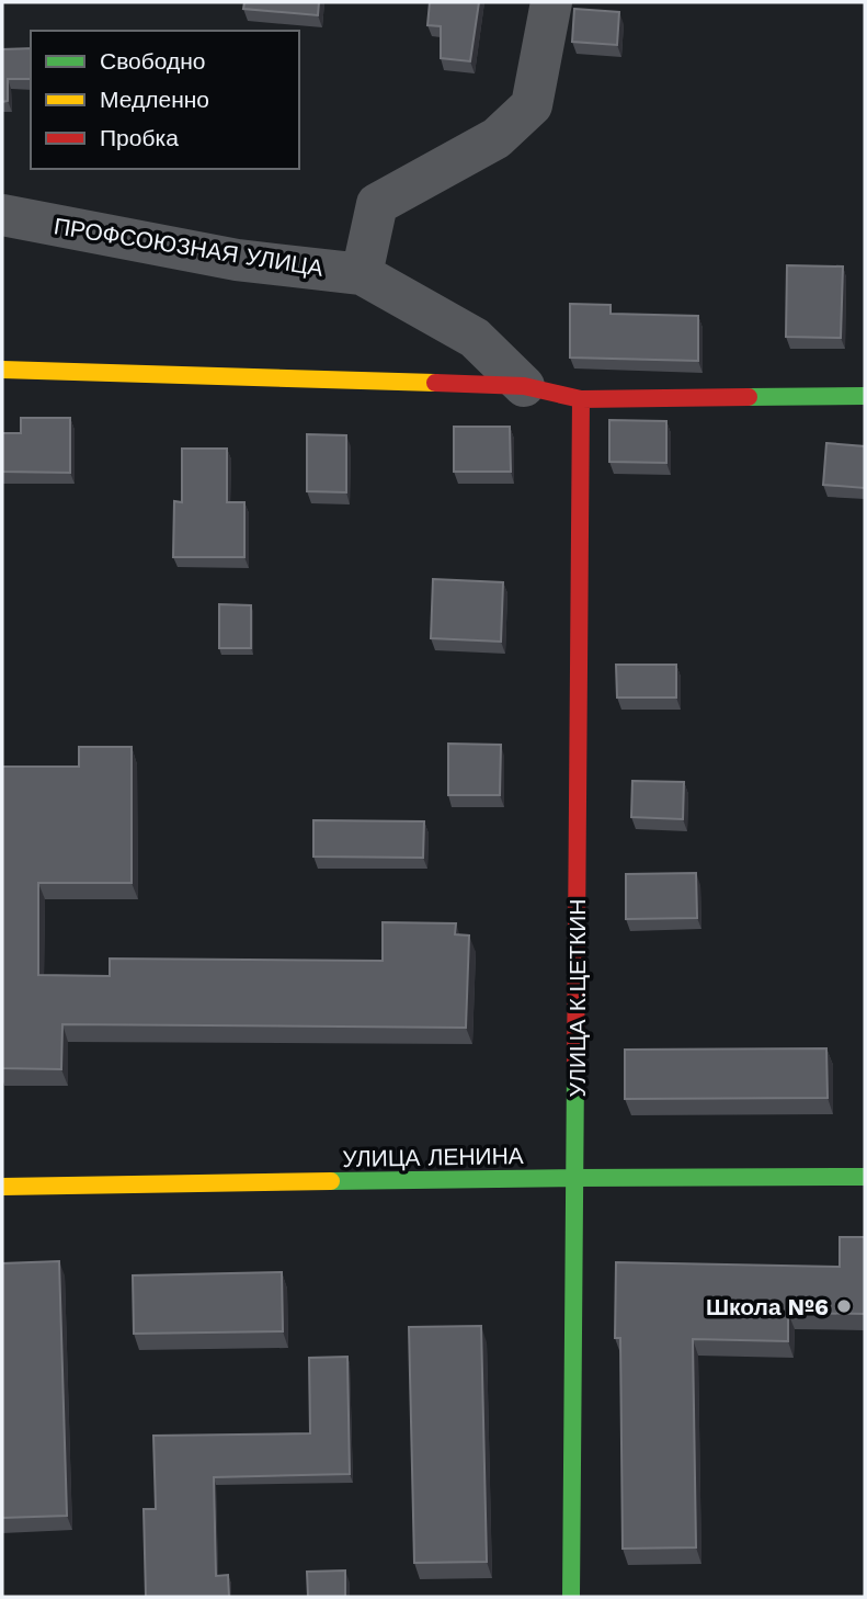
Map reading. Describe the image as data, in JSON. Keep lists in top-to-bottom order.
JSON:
{
  "streets": {
    "street": ["ПРОФСОЮЗНАЯ УЛИЦА", "УЛИЦА К.ЦЕТКИН", "УЛИЦА ЛЕНИНА"]
  },
  "crossings": [
    ["УЛИЦА К.ЦЕТКИН", "УЛИЦА ЛЕНИНА"]
  ],
  "places": ["Школа №6"],
  "legend": ["Свободно", "Медленно", "Пробка"]
}
